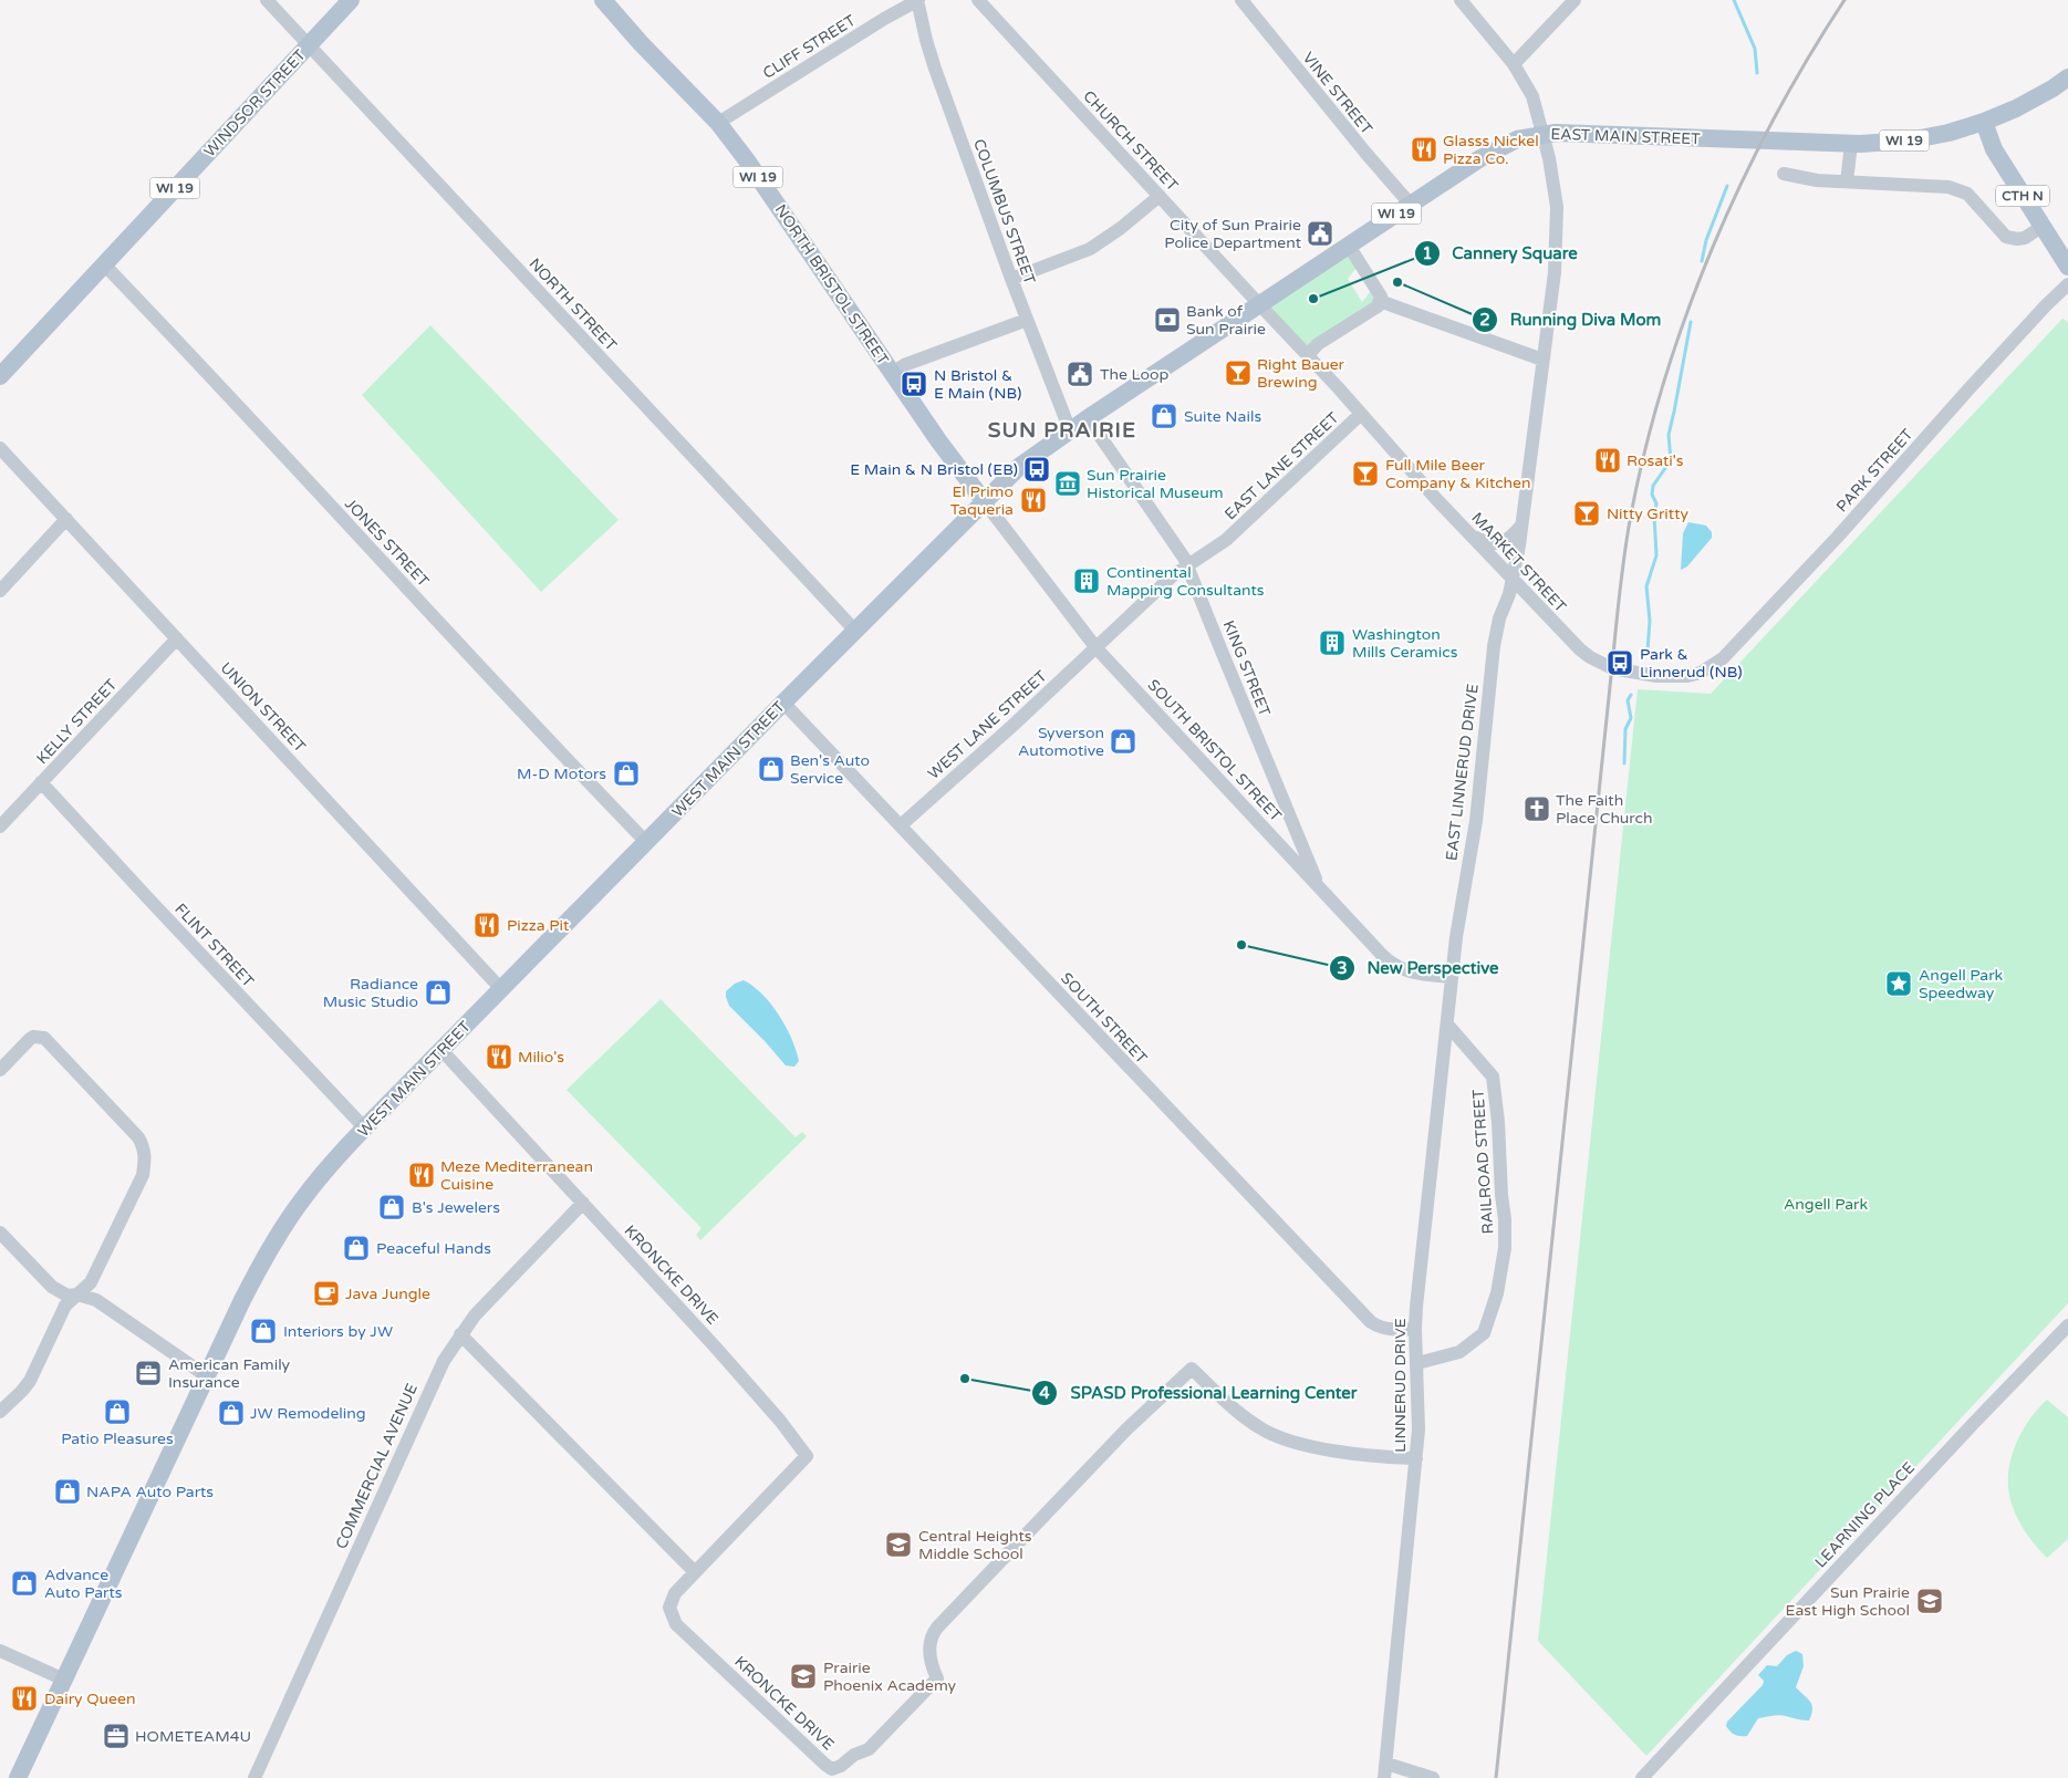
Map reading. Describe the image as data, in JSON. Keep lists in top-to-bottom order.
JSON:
{
  "streets": {
    "main road": [
      "WINDSOR STREET",
      "EAST MAIN STREET",
      "WI 19",
      "CTH N",
      "NORTH BRISTOL STREET",
      "WEST MAIN STREET"
    ],
    "street": [
      "CLIFF STREET",
      "VINE STREET",
      "CHURCH STREET",
      "COLUMBUS STREET",
      "NORTH STREET",
      "EAST LANE STREET",
      "PARK STREET",
      "JONES STREET",
      "MARKET STREET",
      "KING STREET",
      "UNION STREET",
      "KELLY STREET",
      "WEST LANE STREET",
      "SOUTH BRISTOL STREET",
      "EAST LINNERUD DRIVE",
      "FLINT STREET",
      "SOUTH STREET",
      "RAILROAD STREET",
      "KRONCKE DRIVE",
      "LINNERUD DRIVE",
      "COMMERCIAL AVENUE",
      "LEARNING PLACE"
    ]
  },
  "crossings": [
    ["CLIFF STREET", "COLUMBUS STREET"],
    ["CLIFF STREET", "NORTH BRISTOL STREET"],
    ["VINE STREET", "EAST MAIN STREET"],
    ["WINDSOR STREET", "NORTH STREET"],
    ["WINDSOR STREET", "JONES STREET"],
    ["EAST MAIN STREET", "CHURCH STREET"],
    ["EAST MAIN STREET", "CTH N"],
    ["EAST MAIN STREET", "COLUMBUS STREET"],
    ["EAST MAIN STREET", "NORTH BRISTOL STREET"],
    ["EAST MAIN STREET", "MARKET STREET"],
    ["EAST MAIN STREET", "KING STREET"],
    ["EAST MAIN STREET", "SOUTH BRISTOL STREET"],
    ["EAST MAIN STREET", "WEST MAIN STREET"],
    ["EAST MAIN STREET", "EAST LINNERUD DRIVE"],
    ["CHURCH STREET", "MARKET STREET"],
    ["NORTH BRISTOL STREET", "SOUTH BRISTOL STREET"],
    ["NORTH BRISTOL STREET", "WEST MAIN STREET"],
    ["NORTH STREET", "WEST MAIN STREET"],
    ["EAST LANE STREET", "MARKET STREET"],
    ["EAST LANE STREET", "KING STREET"],
    ["EAST LANE STREET", "WEST LANE STREET"],
    ["EAST LANE STREET", "SOUTH BRISTOL STREET"],
    ["PARK STREET", "MARKET STREET"],
    ["JONES STREET", "WEST MAIN STREET"],
    ["MARKET STREET", "EAST LINNERUD DRIVE"],
    ["KING STREET", "SOUTH BRISTOL STREET"],
    ["UNION STREET", "KELLY STREET"],
    ["UNION STREET", "WEST MAIN STREET"],
    ["KELLY STREET", "FLINT STREET"],
    ["WEST LANE STREET", "SOUTH BRISTOL STREET"],
    ["WEST LANE STREET", "SOUTH STREET"],
    ["SOUTH BRISTOL STREET", "WEST MAIN STREET"],
    ["SOUTH BRISTOL STREET", "EAST LINNERUD DRIVE"],
    ["WEST MAIN STREET", "FLINT STREET"],
    ["WEST MAIN STREET", "SOUTH STREET"],
    ["WEST MAIN STREET", "KRONCKE DRIVE"],
    ["EAST LINNERUD DRIVE", "RAILROAD STREET"],
    ["EAST LINNERUD DRIVE", "LINNERUD DRIVE"],
    ["SOUTH STREET", "LINNERUD DRIVE"],
    ["RAILROAD STREET", "LINNERUD DRIVE"],
    ["KRONCKE DRIVE", "LINNERUD DRIVE"],
    ["KRONCKE DRIVE", "COMMERCIAL AVENUE"]
  ],
  "districts": ["SUN PRAIRIE"],
  "parks": ["Angell Park"],
  "places": {
    "restaurant": [
      "Glasss Nickel Pizza Co.",
      "Rosati's",
      "El Primo Taqueria",
      "Pizza Pit",
      "Milio's",
      "Meze Mediterranean Cuisine",
      "Dairy Queen"
    ],
    "public building": ["City of Sun Prairie Police Department", "The Loop"],
    "other": [
      "Running Diva Mom",
      "Cannery Square",
      "New Perspective",
      "SPASD Professional Learning Center"
    ],
    "bank": ["Bank of Sun Prairie"],
    "bar": ["Right Bauer Brewing", "Full Mile Beer Company & Kitchen", "Nitty Gritty"],
    "bus stop": ["N Bristol & E Main (NB)", "E Main & N Bristol (EB)", "Park & Linnerud (NB)"],
    "shop": [
      "Suite Nails",
      "Syverson Automotive",
      "Ben's Auto Service",
      "M-D Motors",
      "Radiance Music Studio",
      "B's Jewelers",
      "Peaceful Hands",
      "Interiors by JW",
      "Patio Pleasures",
      "JW Remodeling",
      "NAPA Auto Parts",
      "Advance Auto Parts"
    ],
    "museum": ["Sun Prairie Historical Museum"],
    "building": ["Continental Mapping Consultants", "Washington Mills Ceramics"],
    "church": ["The Faith Place Church"],
    "place": ["Angell Park Speedway"],
    "cafe": ["Java Jungle"],
    "office": ["American Family Insurance", "HOMETEAM4U"],
    "school or university": ["Central Heights Middle School", "Sun Prairie East High School", "Prairie Phoenix Academy"]
  }
}
